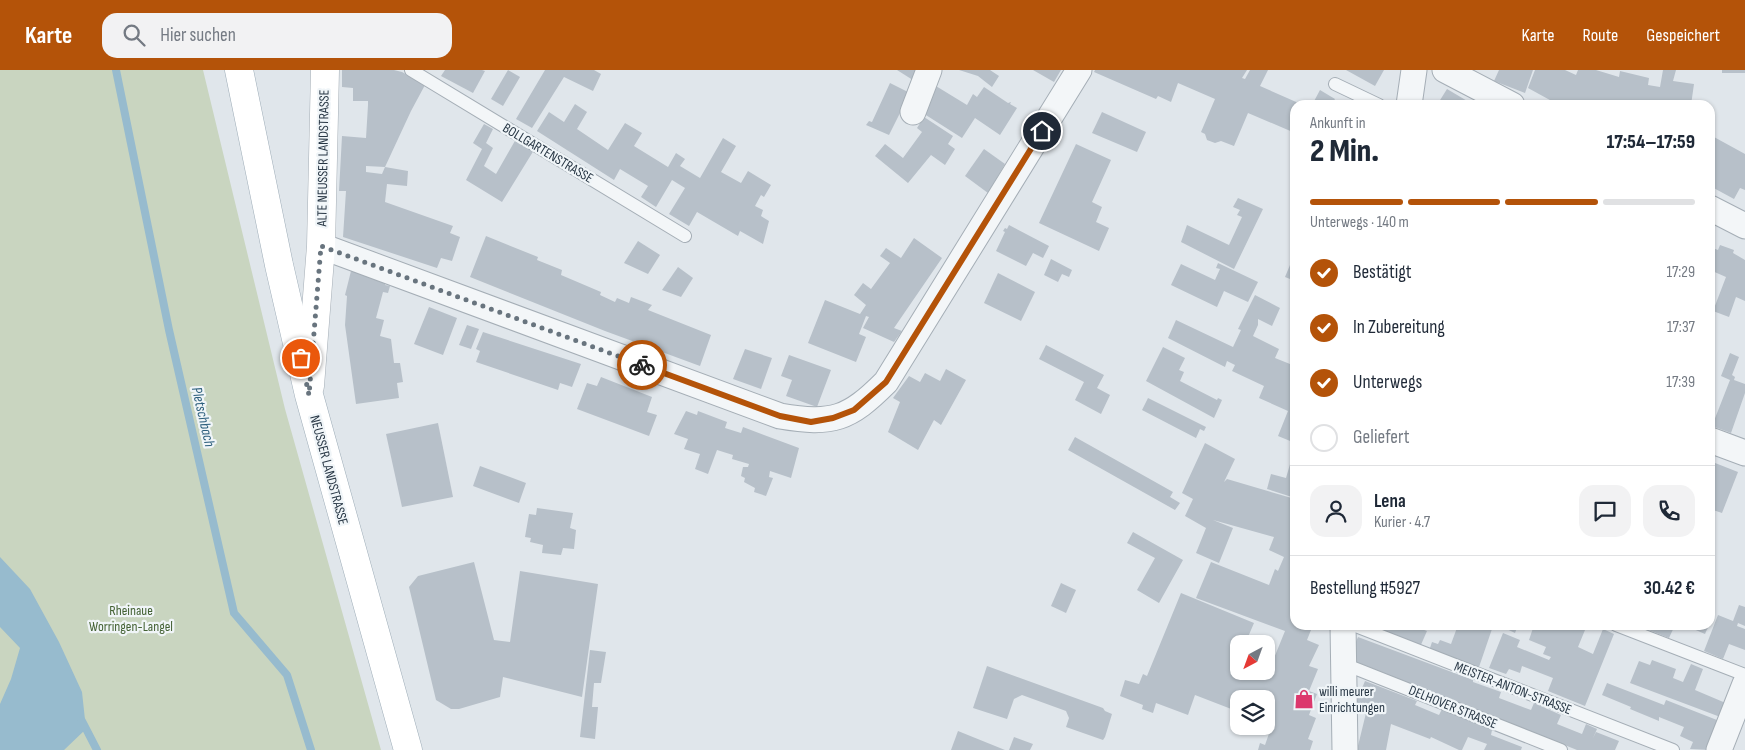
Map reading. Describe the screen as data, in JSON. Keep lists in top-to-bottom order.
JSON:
{
  "streets": {
    "main road": ["ALTE NEUSSER LANDSTRASSE", "NEUSSER LANDSTRASSE"],
    "lane": ["BOLLGARTENSTRASSE", "MEISTER-ANTON-STRASSE", "DELHOVER STRASSE"]
  },
  "crossings": [
    ["ALTE NEUSSER LANDSTRASSE", "NEUSSER LANDSTRASSE"]
  ],
  "water": ["Pletschbach"],
  "parks": ["Rheinaue Worringen-Langel"],
  "places": {
    "shop": ["willi meurer Einrichtungen"]
  },
  "north": "bottom left",
  "page": {
    "header": "Karte",
    "search": "Hier suchen",
    "nav": ["Karte", "Route", "Gespeichert"],
    "heading": ["2 Min.", "Ankunft in", "17:54–17:59"],
    "panel": [
      "Lena",
      "Kurier · 4.7",
      "Bestellung #5927",
      "30.42 €"
    ],
    "bar": "Unterwegs · 140 m",
    "list": [
      ["Bestätigt", "17:29"],
      ["In Zubereitung", "17:37"],
      ["Unterwegs", "17:39"],
      "Geliefert"
    ]
  }
}
